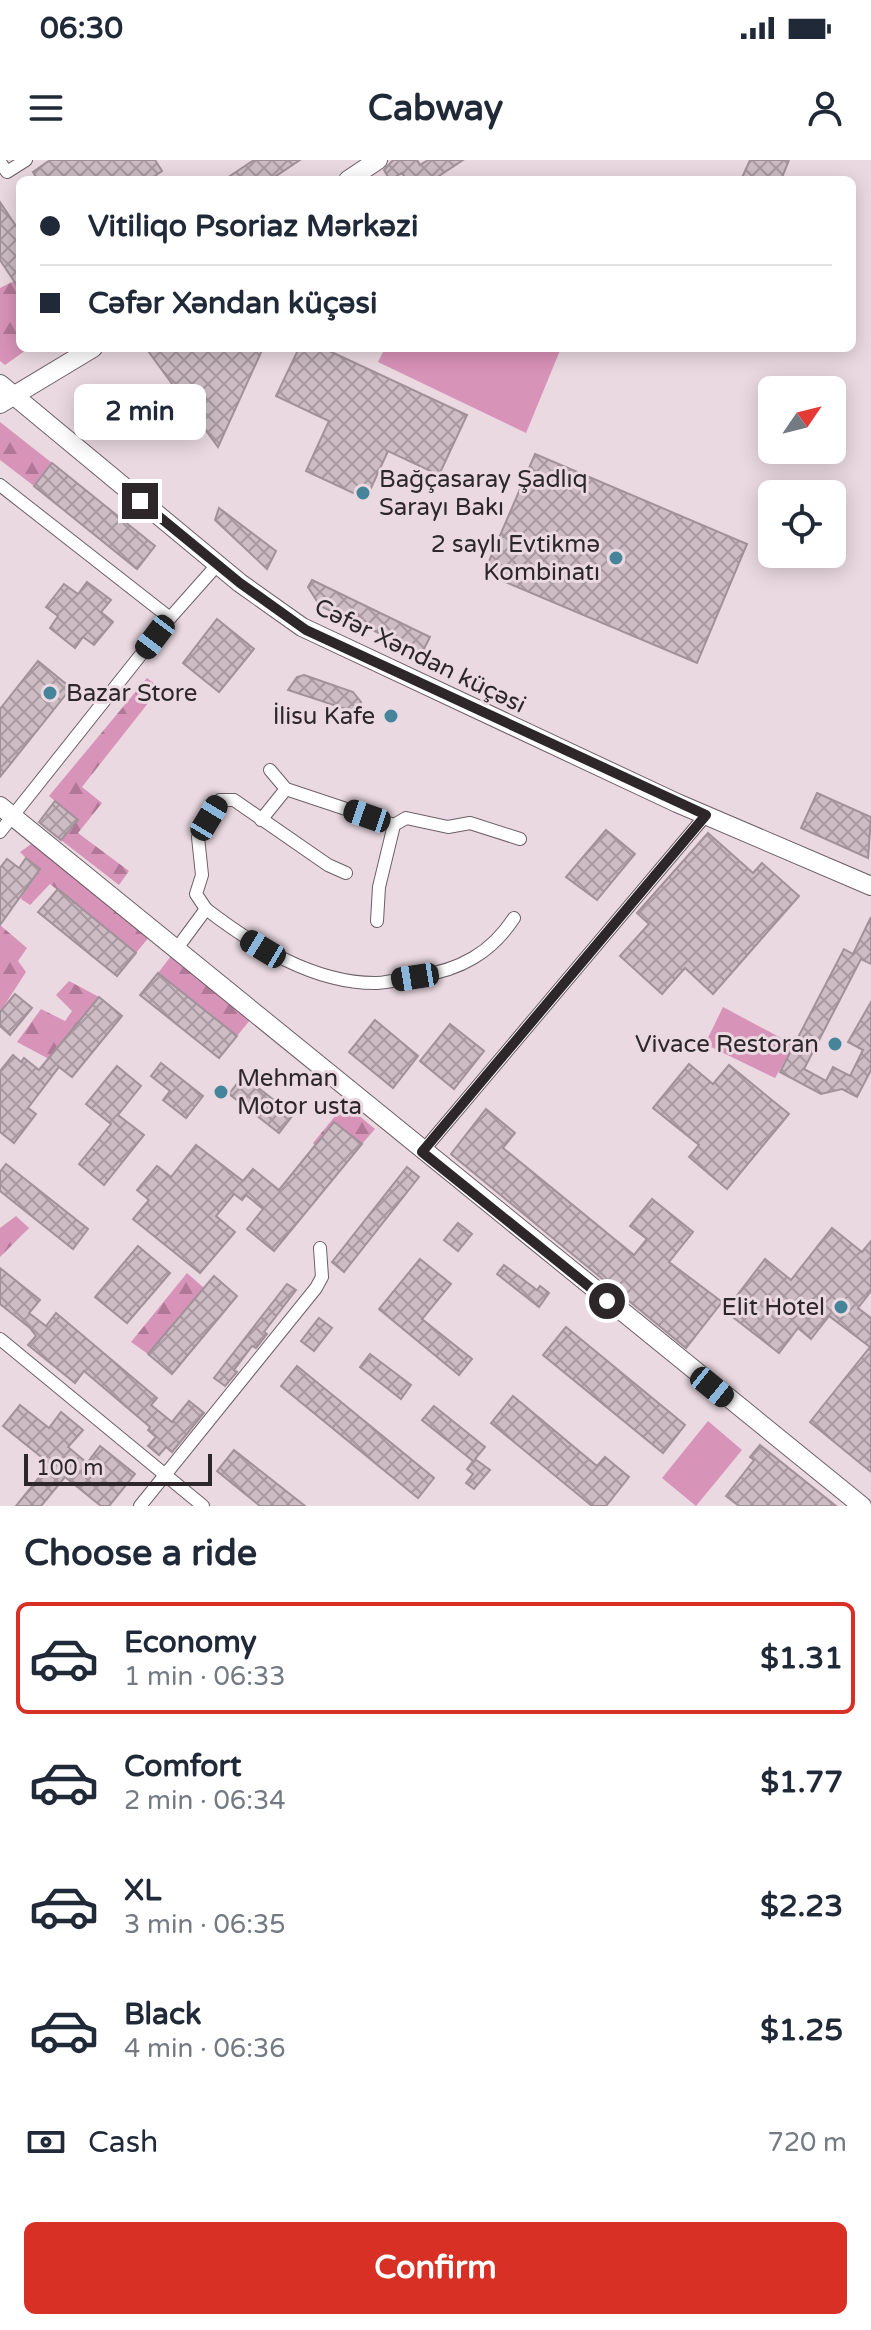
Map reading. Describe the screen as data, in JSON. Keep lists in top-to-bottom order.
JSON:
{
  "streets": {
    "main road": ["Cəfər Xəndan küçəsi"]
  },
  "places": [
    "Bağçasaray Şadlıq Sarayı Bakı",
    "2 saylı Evtikmə Kombinatı",
    "Bazar Store",
    "İlisu Kafe",
    "Vivace Restoran",
    "Mehman Motor usta",
    "Elit Hotel"
  ],
  "scale_bar": "100 m",
  "north": "top right",
  "page": {
    "status": "06:30",
    "header": "Cabway",
    "banner": ["Vitiliqo Psoriaz Mərkəzi", "Cəfər Xəndan küçəsi"],
    "bubble": "2 min",
    "scale": "100 m",
    "heading": "Choose a ride",
    "list": [
      {
        "name": "Economy",
        "note": "1 min · 06:33",
        "value": "$1.31"
      },
      {
        "name": "Comfort",
        "note": "2 min · 06:34",
        "value": "$1.77"
      },
      {
        "name": "XL",
        "note": "3 min · 06:35",
        "value": "$2.23"
      },
      {
        "name": "Black",
        "note": "4 min · 06:36",
        "value": "$1.25"
      }
    ],
    "pay": ["Cash", "720 m"],
    "buttons": "Confirm"
  }
}
